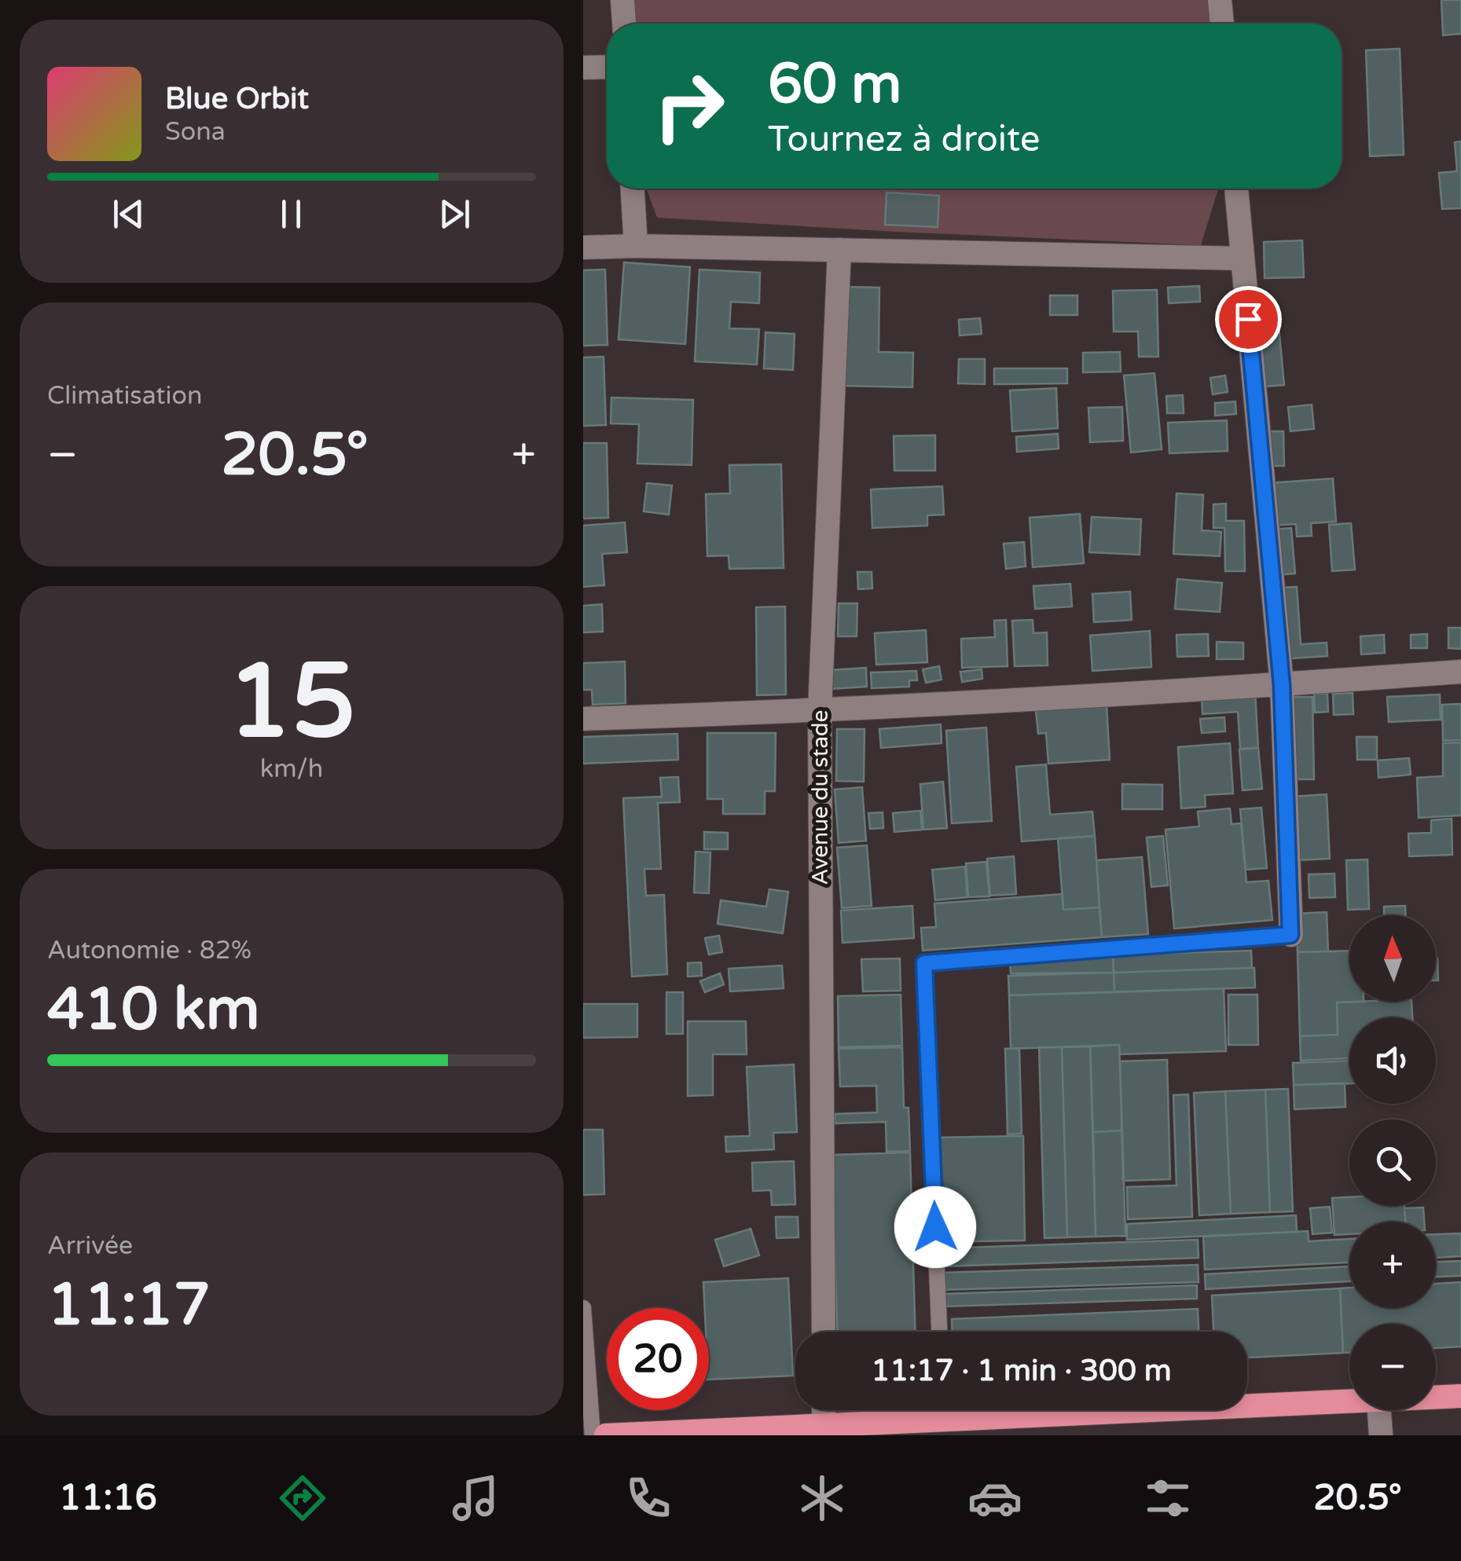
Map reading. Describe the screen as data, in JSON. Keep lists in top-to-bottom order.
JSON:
{
  "streets": {
    "street": ["Avenue du stade"]
  },
  "north": "top",
  "page": {
    "turn": ["60 m", "Tournez à droite"],
    "song": ["Blue Orbit", "Sona"],
    "tile": [
      "Climatisation",
      ["15", "km/h"],
      ["Autonomie · 82%", "410 km"],
      ["Arrivée", "11:17"]
    ],
    "heat": ["−", "20.5°", "+"],
    "map_buttons": ["+", "−"],
    "limit": "20",
    "trip": "11:17 · 1 min · 300 m",
    "tabs": ["11:16", "20.5°"]
  }
}
